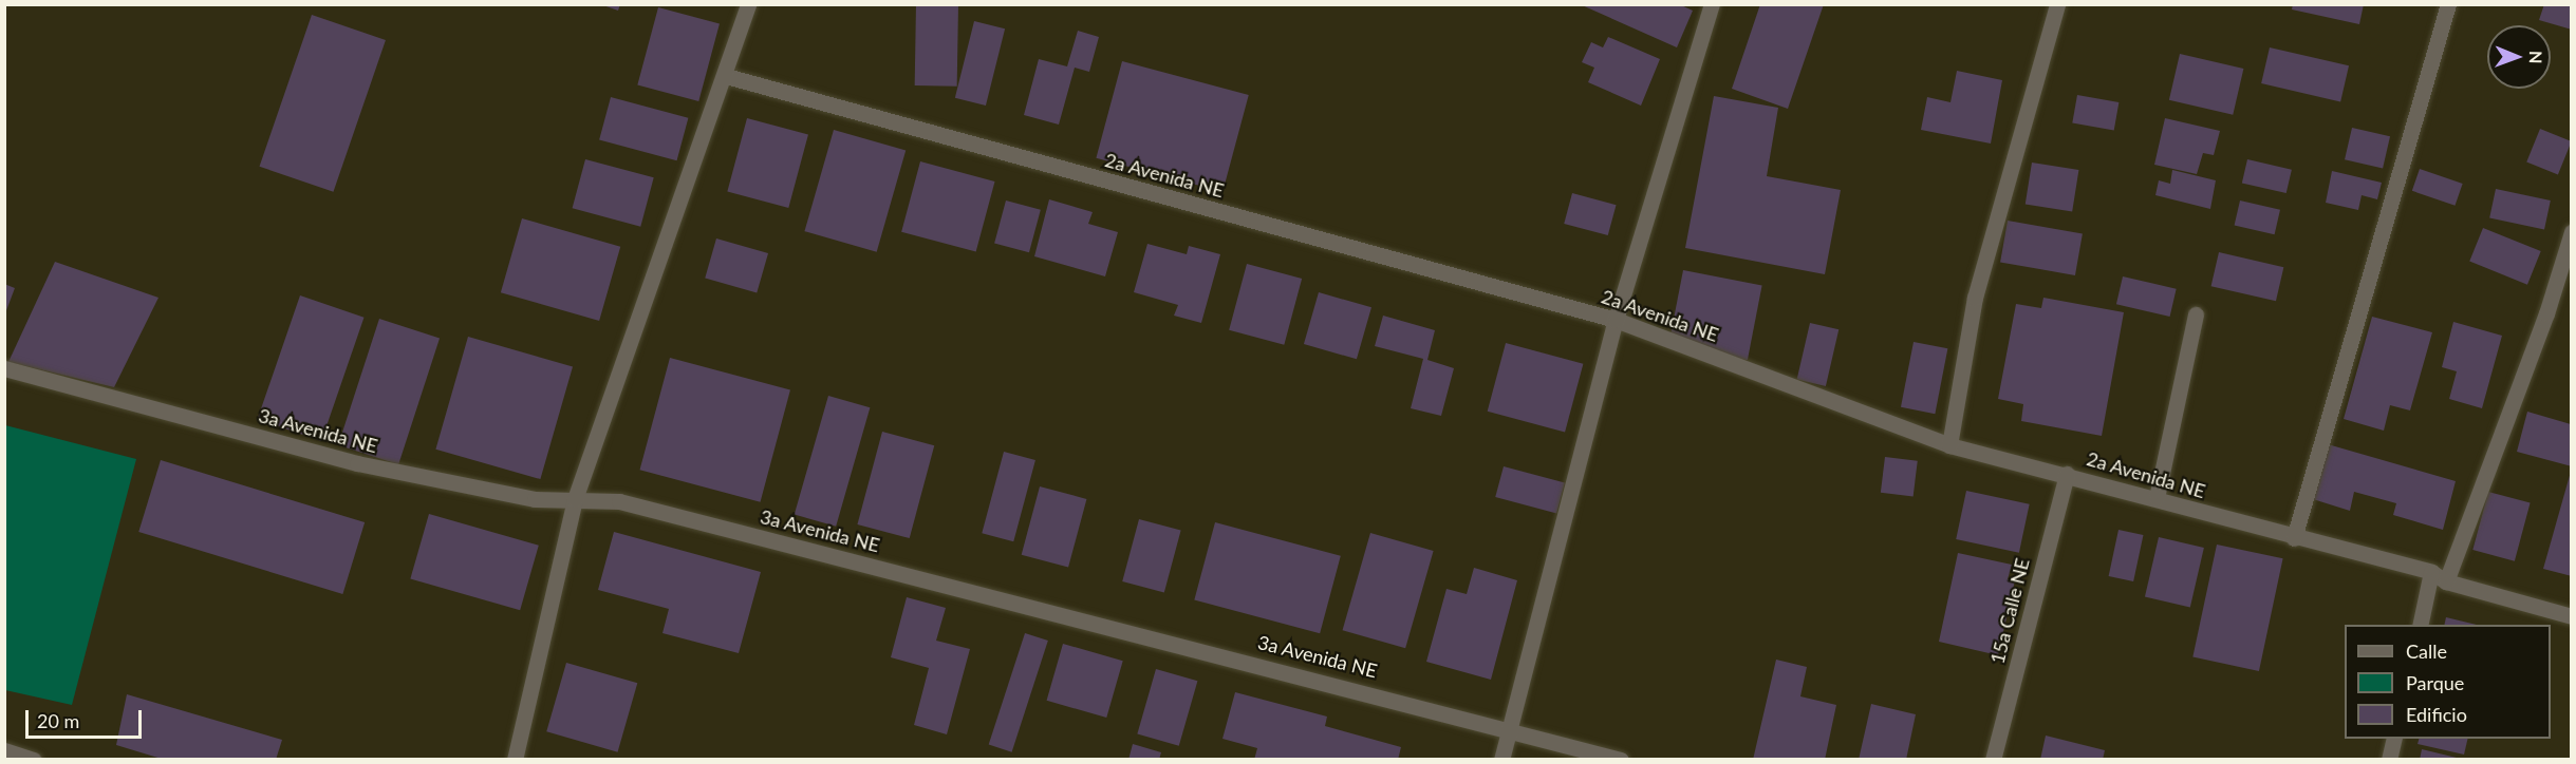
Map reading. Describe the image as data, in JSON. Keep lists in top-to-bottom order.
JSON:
{
  "streets": {
    "street": ["2a Avenida NE", "3a Avenida NE", "15a Calle NE"]
  },
  "crossings": [
    ["2a Avenida NE", "15a Calle NE"]
  ],
  "legend": ["Calle", "Parque", "Edificio"],
  "scale_bar": "20 m",
  "north": "right"
}
